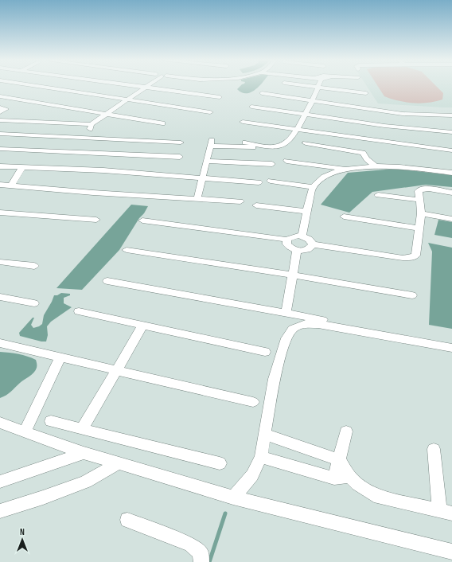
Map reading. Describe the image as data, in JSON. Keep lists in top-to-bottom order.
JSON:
{
  "north": "top"
}
